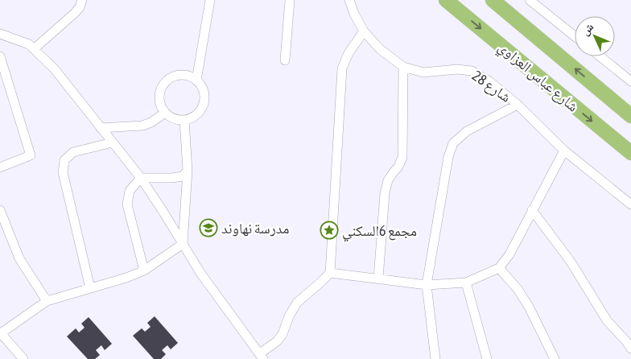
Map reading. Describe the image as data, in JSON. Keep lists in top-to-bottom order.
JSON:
{
  "streets": {
    "main road": ["شارع عباس العزاوي"],
    "street": ["شارع 28"]
  },
  "places": {
    "school or university": ["مدرسة نهاوند"],
    "place": ["مجمع 6السكني"]
  },
  "north": "top left"
}
